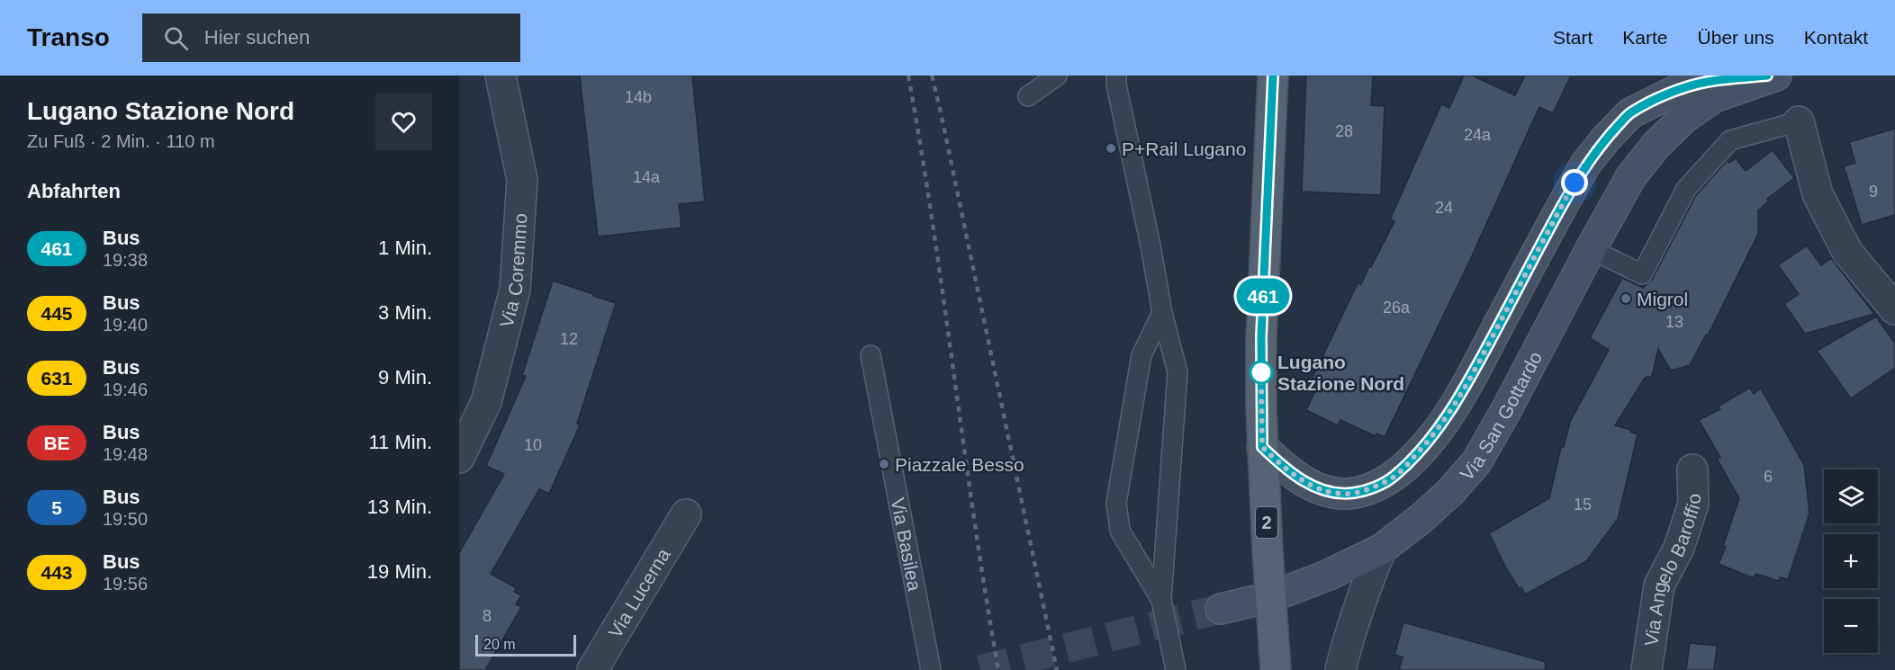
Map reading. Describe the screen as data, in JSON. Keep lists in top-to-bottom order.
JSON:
{
  "streets": {
    "main road": ["Via San Gottardo", "2"],
    "street": ["Via Coremmo", "Via Angelo Baroffio", "Via Lucerna"],
    "lane": ["Via Basilea"]
  },
  "crossings": [
    ["Via San Gottardo", "2"]
  ],
  "places": [
    "P+Rail Lugano",
    "Migrol",
    "Lugano Stazione Nord",
    "Piazzale Besso"
  ],
  "lines": ["bus line 461"],
  "house_numbers": [
    "14b",
    "28",
    "24a",
    "14a",
    "9",
    "24",
    "26a",
    "13",
    "12",
    "10",
    "6",
    "15",
    "8"
  ],
  "scale_bar": "20 m",
  "page": {
    "header": "Transo",
    "search": "Hier suchen",
    "nav": [
      "Start",
      "Karte",
      "Über uns",
      "Kontakt"
    ],
    "heading": [
      ["Lugano Stazione Nord", "Zu Fuß · 2 Min. · 110 m"],
      "Abfahrten"
    ],
    "on_map": "461",
    "list": [
      {
        "mark": "461",
        "name": "Bus",
        "note": "19:38",
        "value": "1 Min."
      },
      {
        "mark": "445",
        "name": "Bus",
        "note": "19:40",
        "value": "3 Min."
      },
      {
        "mark": "631",
        "name": "Bus",
        "note": "19:46",
        "value": "9 Min."
      },
      {
        "mark": "BE",
        "name": "Bus",
        "note": "19:48",
        "value": "11 Min."
      },
      {
        "mark": "5",
        "name": "Bus",
        "note": "19:50",
        "value": "13 Min."
      },
      {
        "mark": "443",
        "name": "Bus",
        "note": "19:56",
        "value": "19 Min."
      }
    ],
    "map_buttons": ["+", "−"],
    "scale": "20 m"
  }
}
